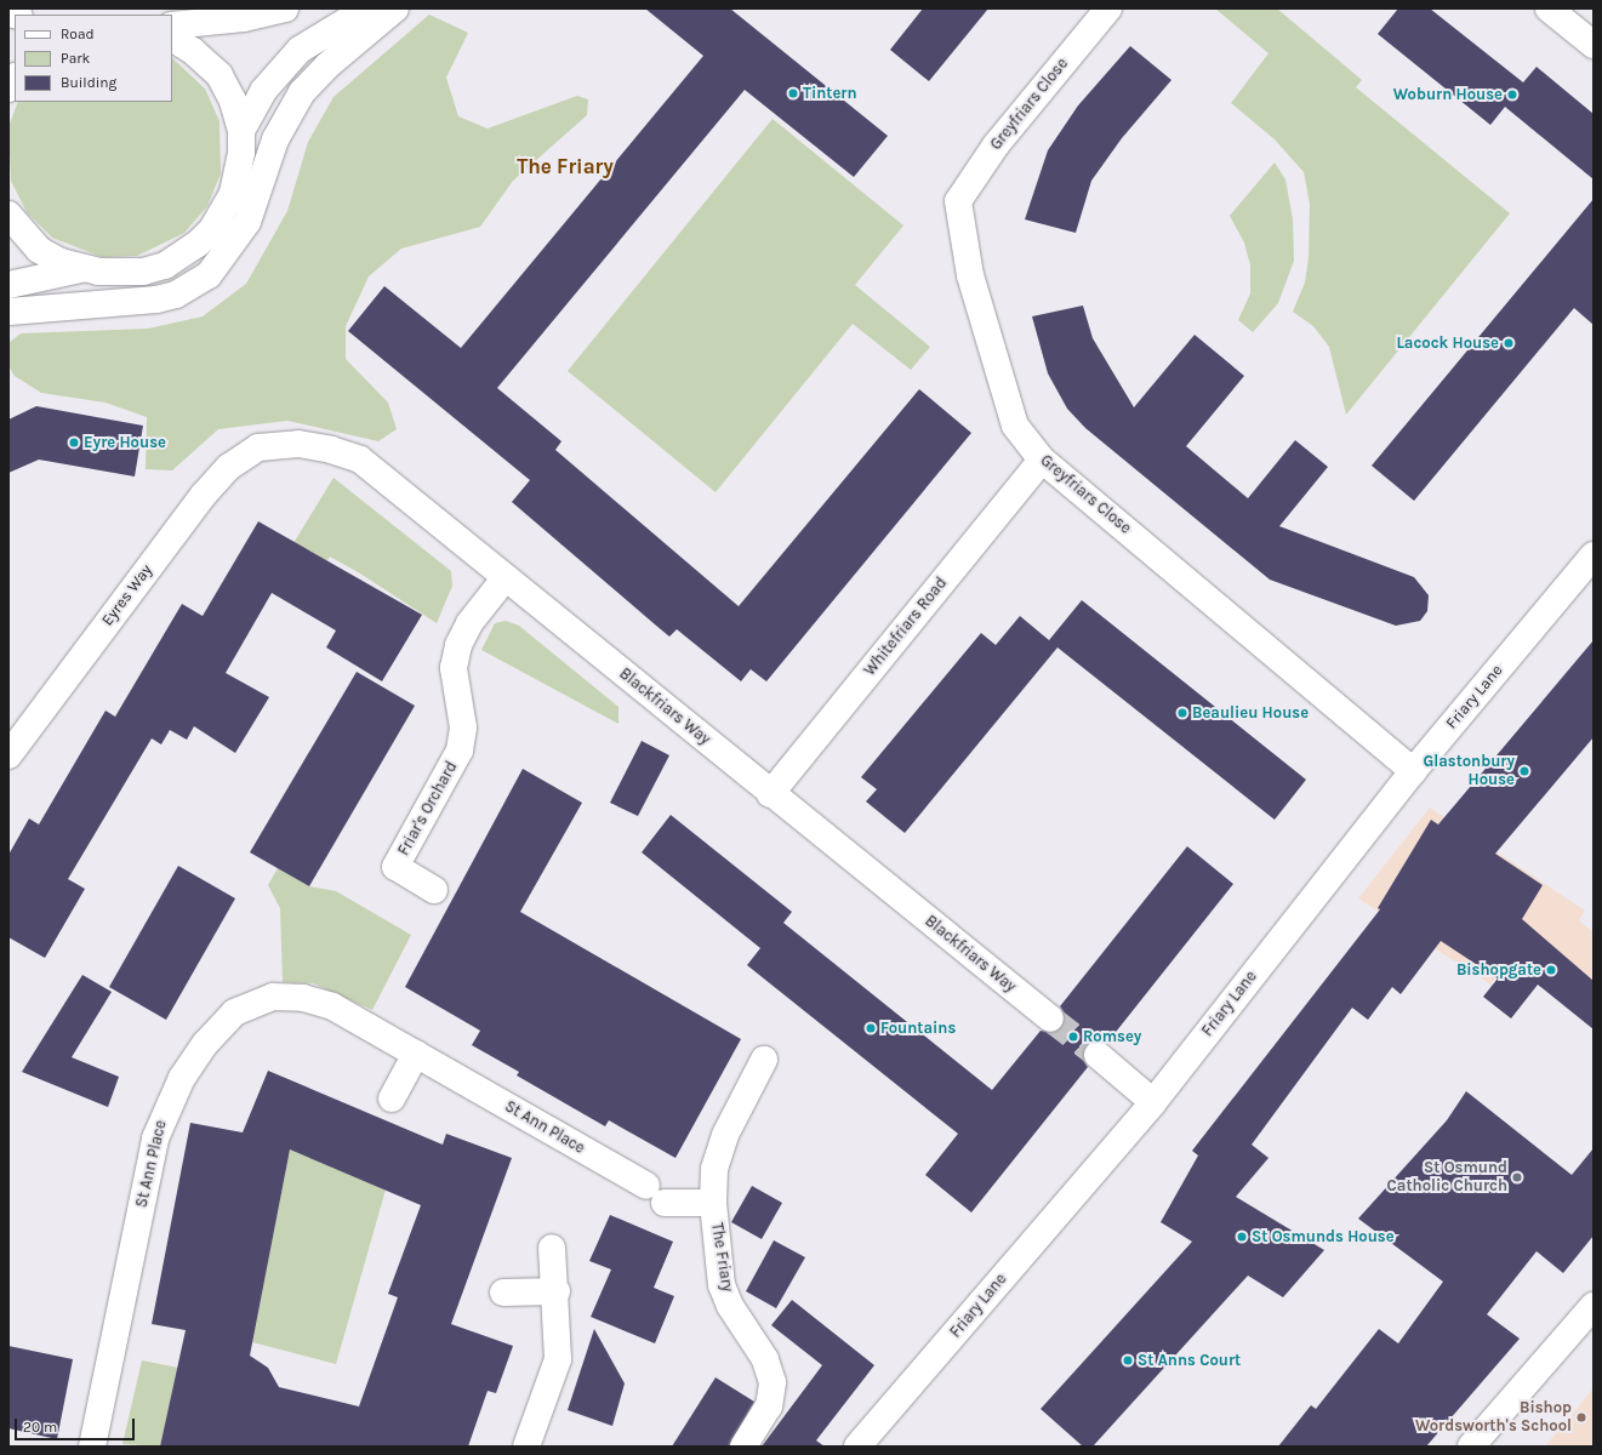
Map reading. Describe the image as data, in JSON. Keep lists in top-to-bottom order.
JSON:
{
  "streets": {
    "main road": [
      "Greyfriars Close",
      "Eyres Way",
      "Whitefriars Road",
      "Friary Lane",
      "Blackfriars Way",
      "Friar's Orchard",
      "St Ann Place",
      "The Friary"
    ]
  },
  "crossings": [
    ["Greyfriars Close", "Whitefriars Road"],
    ["Greyfriars Close", "Friary Lane"],
    ["Eyres Way", "Blackfriars Way"],
    ["Whitefriars Road", "Blackfriars Way"],
    ["Blackfriars Way", "Friar's Orchard"],
    ["St Ann Place", "The Friary"]
  ],
  "districts": ["The Friary"],
  "places": [
    "Tintern",
    "Woburn House",
    "Lacock House",
    "Eyre House",
    "Beaulieu House",
    "Glastonbury House",
    "Bishopgate",
    "Fountains",
    "Romsey",
    "St Osmund Catholic Church",
    "St Osmunds House",
    "St Anns Court",
    "Bishop Wordsworth's School"
  ],
  "legend": ["Road", "Park", "Building"],
  "scale_bar": "20 m"
}
